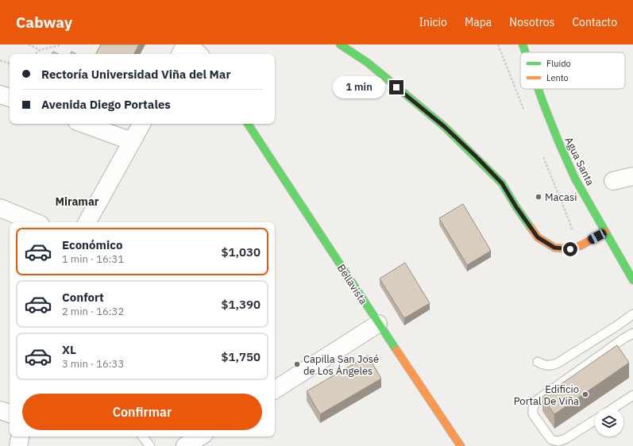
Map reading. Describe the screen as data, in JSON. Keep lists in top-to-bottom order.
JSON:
{
  "streets": {
    "street": ["Agua Santa", "Bellavista"]
  },
  "districts": ["Miramar"],
  "places": ["Macasi", "Capilla San José de Los Ángeles", "Edificio Portal De Viña"],
  "legend": ["Fluido", "Lento"],
  "page": {
    "header": "Cabway",
    "nav": [
      "Inicio",
      "Mapa",
      "Nosotros",
      "Contacto"
    ],
    "banner": ["Rectoría Universidad Viña del Mar", "Avenida Diego Portales"],
    "bubble": "1 min",
    "list": [
      {
        "name": "Económico",
        "note": "1 min · 16:31",
        "value": "$1,030"
      },
      {
        "name": "Confort",
        "note": "2 min · 16:32",
        "value": "$1,390"
      },
      {
        "name": "XL",
        "note": "3 min · 16:33",
        "value": "$1,750"
      }
    ],
    "buttons": "Confirmar"
  }
}
